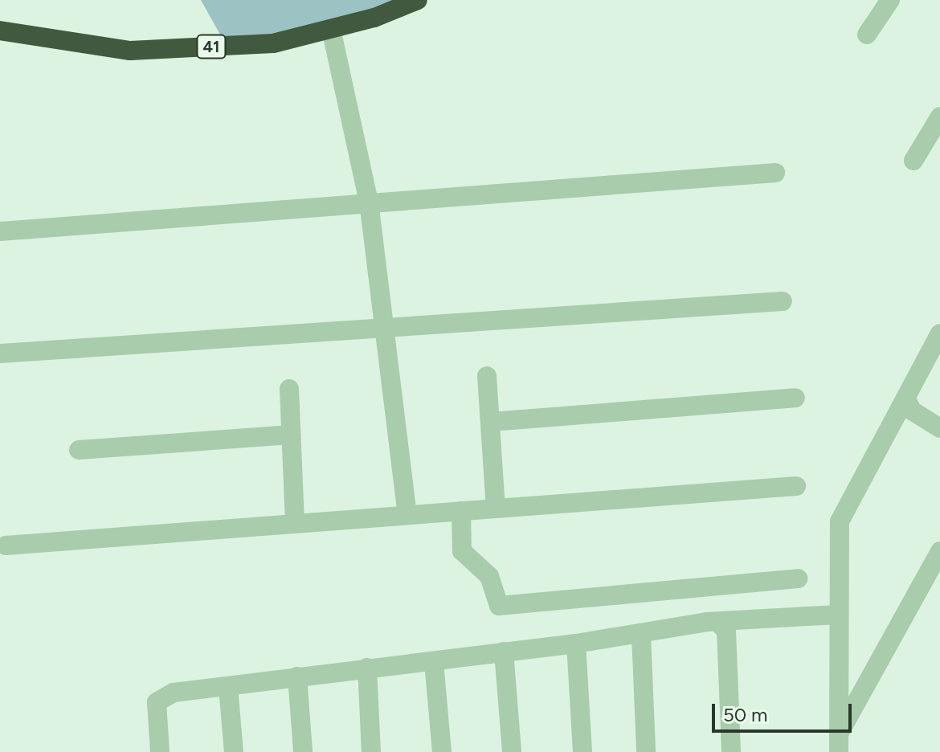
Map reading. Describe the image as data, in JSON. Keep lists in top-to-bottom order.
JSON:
{
  "streets": {
    "highway": ["41"]
  },
  "scale_bar": "50 m"
}
